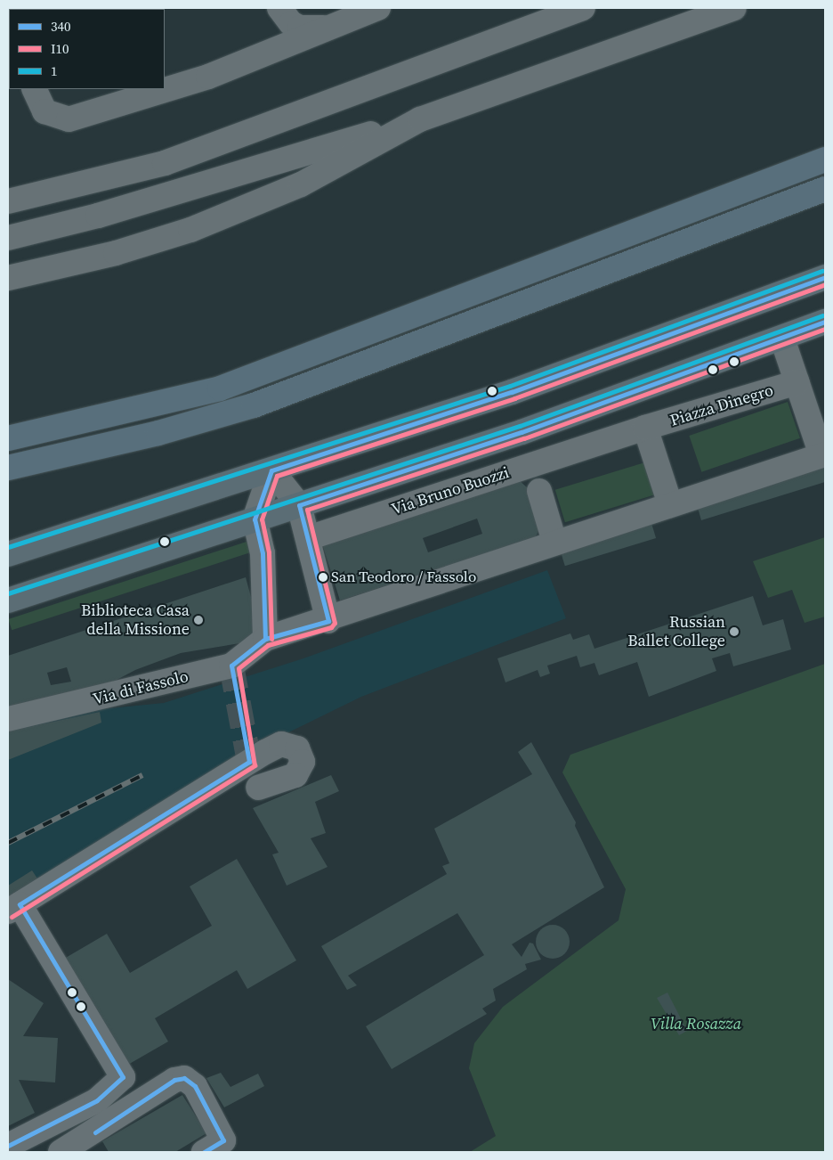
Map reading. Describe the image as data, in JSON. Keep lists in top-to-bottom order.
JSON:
{
  "streets": {
    "street": ["Piazza Dinegro", "Via Bruno Buozzi", "Via di Fassolo"]
  },
  "crossings": [
    ["Piazza Dinegro", "Via Bruno Buozzi"]
  ],
  "parks": ["Villa Rosazza"],
  "places": ["San Teodoro / Fassolo", "Biblioteca Casa della Missione", "Russian Ballet College"],
  "lines": ["transit line 1", "transit line 340", "transit line I10"],
  "legend": ["340", "I10", "1"]
}
